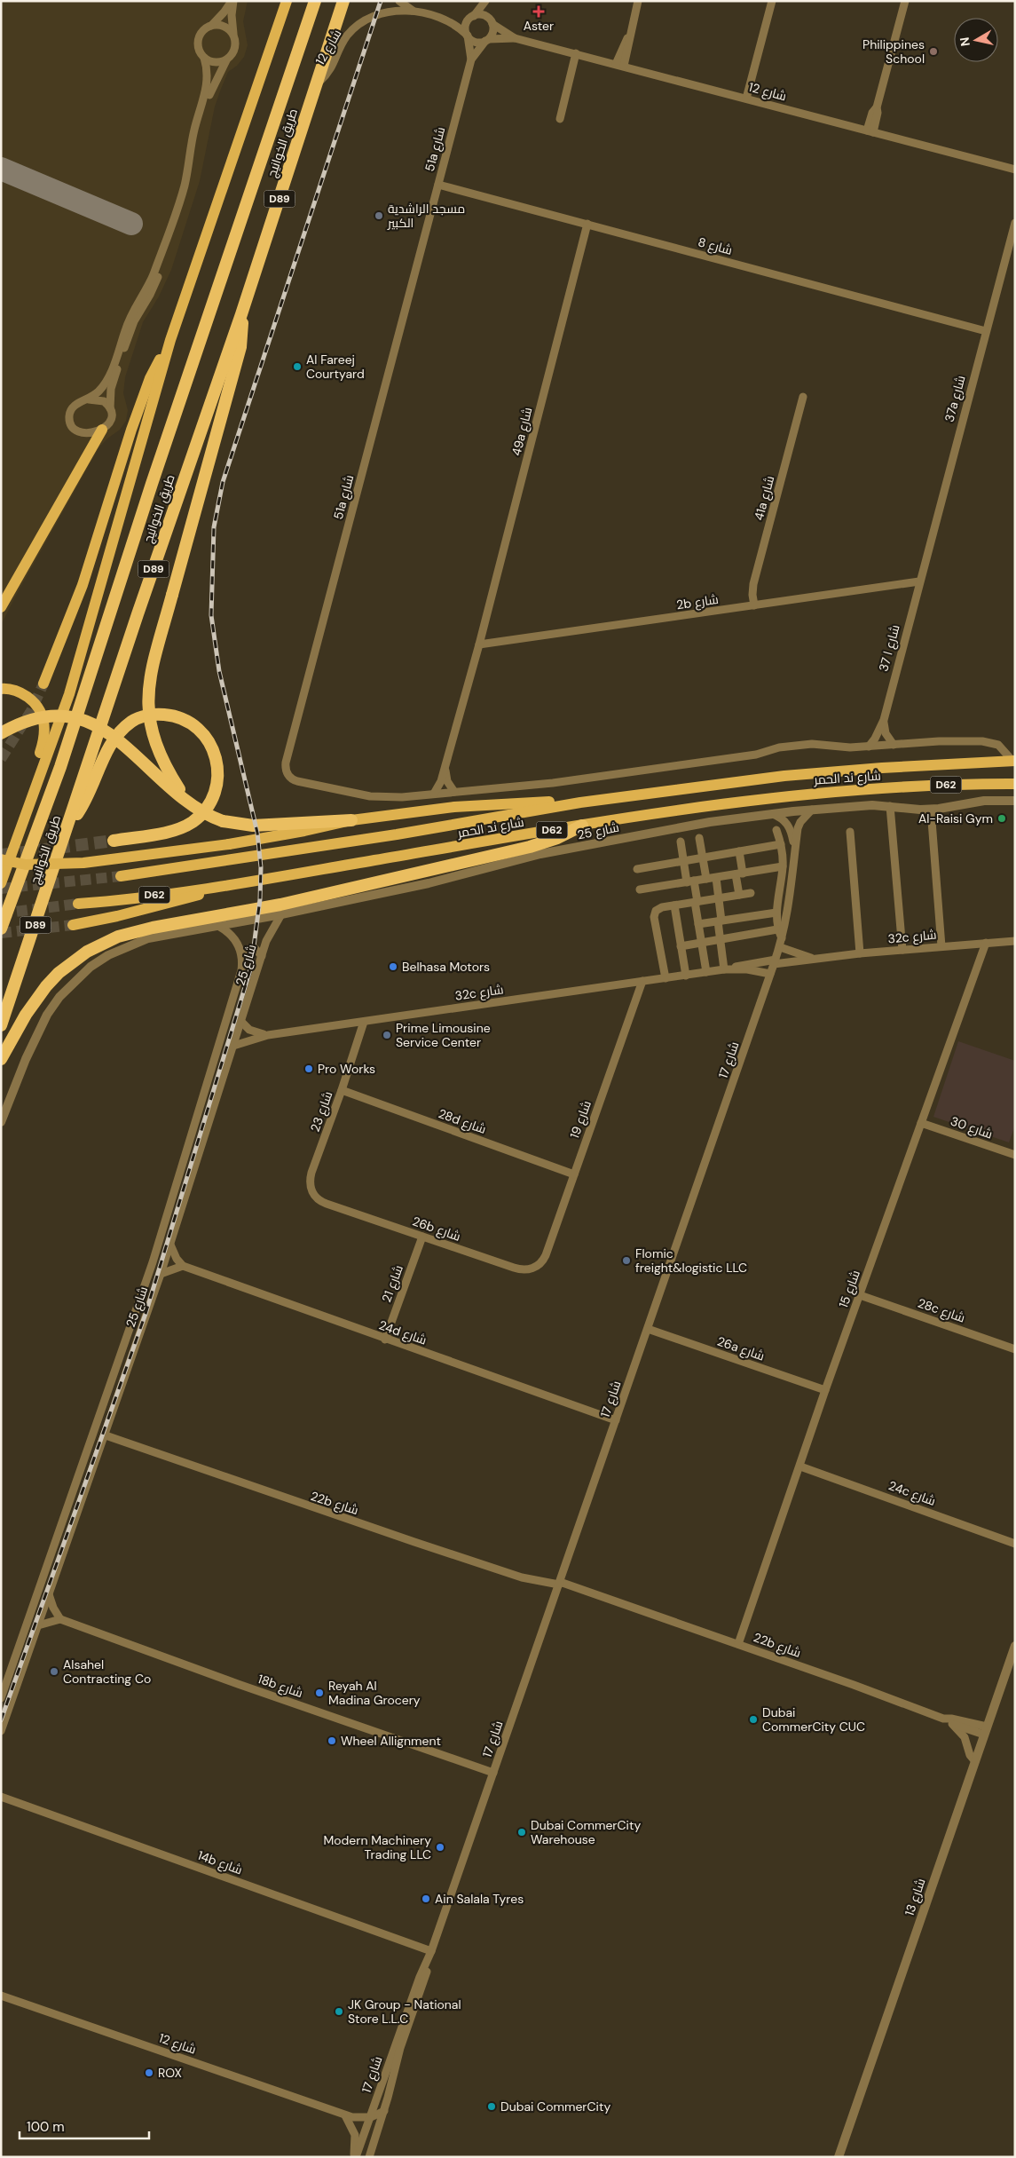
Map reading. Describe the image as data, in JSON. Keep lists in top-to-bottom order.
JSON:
{
  "streets": {
    "highway": ["طريق الخوانيج", "D89"],
    "main road": ["شارع ند الحمر", "D62"],
    "street": [
      "شارع 12",
      "51a شارع",
      "شارع 8",
      "37a شارع",
      "49a شارع",
      "41a شارع",
      "2b شارع",
      "شارع ا 37",
      "شارع 25",
      "32c شارع",
      "شارع 17",
      "شارع 23",
      "شارع 19",
      "28d شارع",
      "شارع 30",
      "26b شارع",
      "شارع 21",
      "شارع 15",
      "28c شارع",
      "24d شارع",
      "26a شارع",
      "24c شارع",
      "22b شارع",
      "18b شارع",
      "14b شارع",
      "شارع 13"
    ]
  },
  "crossings": [
    ["شارع 12", "طريق الخوانيج"],
    ["شارع 12", "51a شارع"],
    ["شارع 12", "شارع 17"],
    ["51a شارع", "شارع 8"],
    ["51a شارع", "49a شارع"],
    ["51a شارع", "شارع ا 37"],
    ["51a شارع", "شارع ند الحمر"],
    ["شارع 8", "37a شارع"],
    ["شارع 8", "49a شارع"],
    ["37a شارع", "2b شارع"],
    ["37a شارع", "شارع ا 37"],
    ["49a شارع", "2b شارع"],
    ["41a شارع", "2b شارع"],
    ["2b شارع", "شارع ا 37"],
    ["شارع 25", "32c شارع"],
    ["شارع 25", "شارع 17"],
    ["شارع 25", "22b شارع"],
    ["32c شارع", "شارع 17"],
    ["32c شارع", "شارع 23"],
    ["32c شارع", "شارع 19"],
    ["32c شارع", "شارع 15"],
    ["شارع 17", "24d شارع"],
    ["شارع 17", "26a شارع"],
    ["شارع 17", "22b شارع"],
    ["شارع 17", "18b شارع"],
    ["شارع 17", "14b شارع"],
    ["شارع 23", "28d شارع"],
    ["شارع 23", "26b شارع"],
    ["شارع 19", "28d شارع"],
    ["شارع 19", "26b شارع"],
    ["شارع 30", "شارع 15"],
    ["26b شارع", "شارع 21"],
    ["شارع 21", "24d شارع"],
    ["شارع 15", "28c شارع"],
    ["شارع 15", "26a شارع"],
    ["شارع 15", "24c شارع"],
    ["شارع 15", "22b شارع"],
    ["22b شارع", "شارع 13"]
  ],
  "places": {
    "health": ["Aster"],
    "other": [
      "Philippines School",
      "مسجد الراشدية الكبير",
      "Al Fareej Courtyard",
      "Al-Raisi Gym",
      "Belhasa Motors",
      "Prime Limousine Service Center",
      "Pro Works",
      "Flomic freight&logistic LLC",
      "Alsahel Contracting Co",
      "Reyah Al Madina Grocery",
      "Dubai CommerCity CUC",
      "Wheel Allignment",
      "Dubai CommerCity Warehouse",
      "Modern Machinery Trading LLC",
      "Ain Salala Tyres",
      "JK Group - National Store L.L.C",
      "ROX",
      "Dubai CommerCity"
    ]
  },
  "scale_bar": "100 m",
  "north": "left"
}
